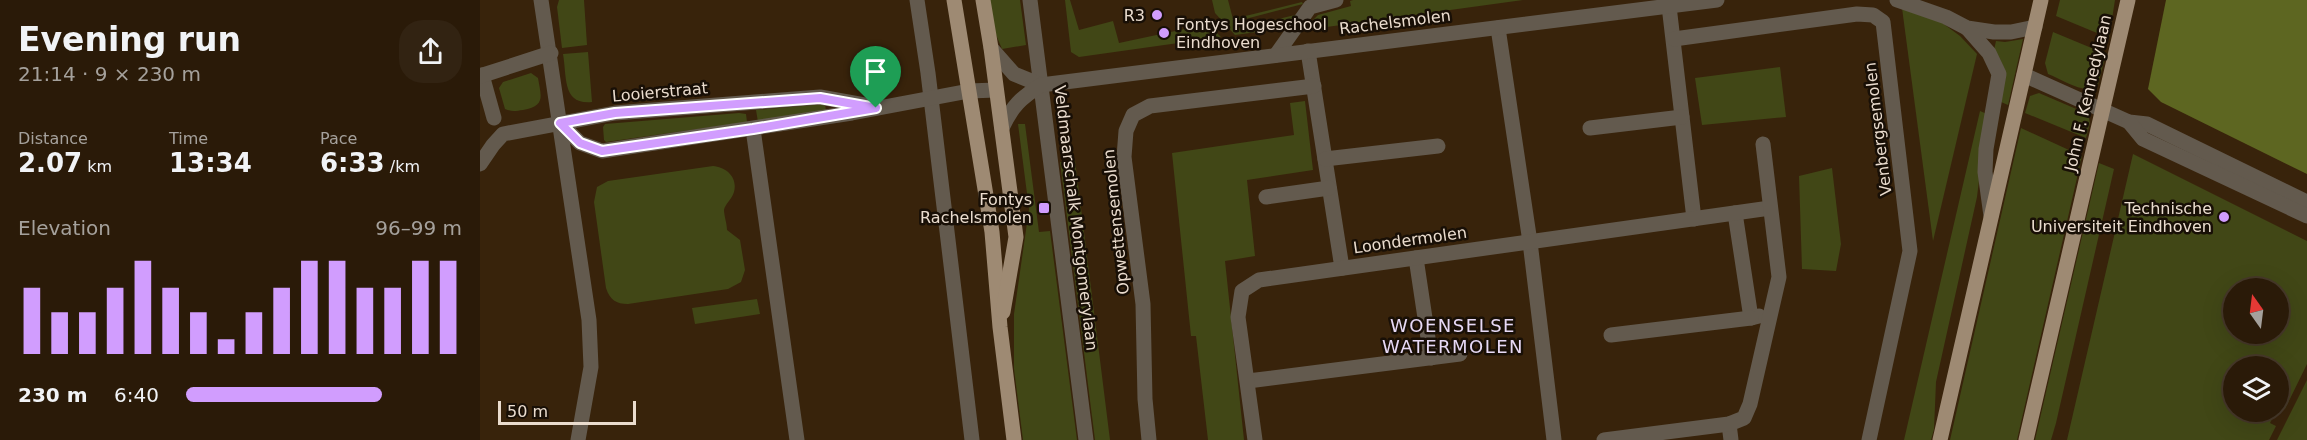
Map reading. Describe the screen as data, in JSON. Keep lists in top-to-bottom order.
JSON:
{
  "streets": {
    "main road": ["John F. Kennedylaan"],
    "street": [
      "Rachelsmolen",
      "Looierstraat",
      "Venbergsemolen",
      "Veldmaarschalk Montgomerylaan",
      "Opwettensemolen",
      "Loondermolen"
    ]
  },
  "crossings": [
    ["Rachelsmolen", "Veldmaarschalk Montgomerylaan"]
  ],
  "districts": ["WOENSELSE WATERMOLEN"],
  "places": {
    "other": ["R3", "Fontys Hogeschool Eindhoven", "Technische Universiteit Eindhoven"],
    "transit": ["Fontys Rachelsmolen"]
  },
  "scale_bar": "50 m",
  "north": "top",
  "page": {
    "heading": ["Evening run", "21:14 · 9 × 230 m"],
    "stats": [
      ["Distance", "2.07 km"],
      ["Time", "13:34"],
      ["Pace", "6:33 /km"]
    ],
    "chart": ["Elevation", "96–99 m"],
    "list": [
      {
        "name": "230 m",
        "note": "6:40"
      }
    ],
    "scale": "50 m"
  }
}
